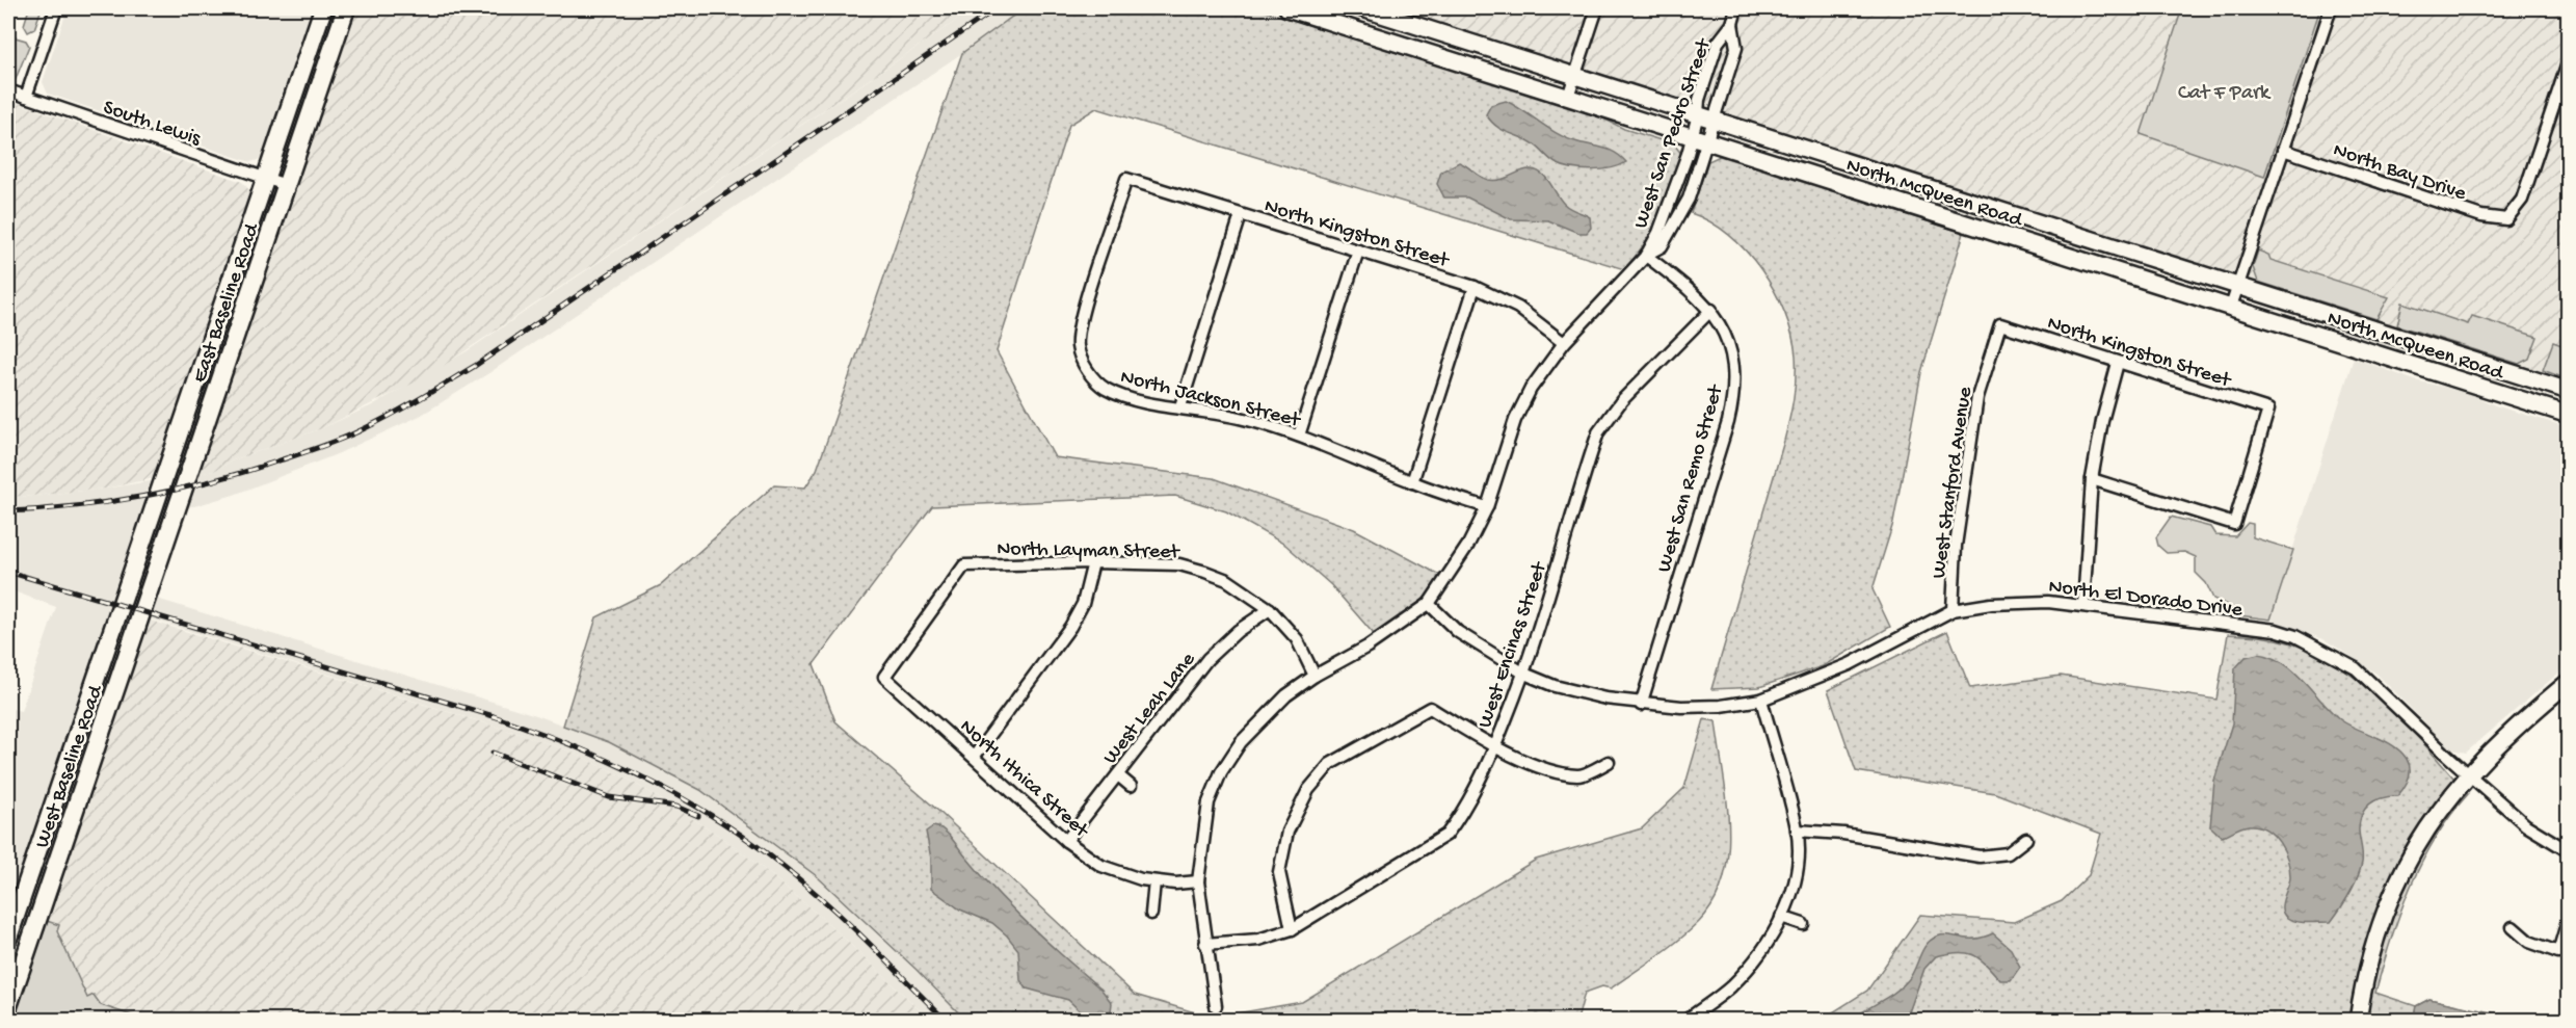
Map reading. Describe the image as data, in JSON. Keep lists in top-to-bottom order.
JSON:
{
  "streets": {
    "main road": ["North McQueen Road", "East Baseline Road", "West Baseline Road"],
    "street": [
      "South Lewis",
      "West San Pedro Street",
      "North Bay Drive",
      "North Kingston Street",
      "North Jackson Street",
      "West San Remo Street",
      "West Stanford Avenue",
      "North Layman Street",
      "North El Dorado Drive",
      "West Encinas Street",
      "West Leah Lane",
      "North Ithica Street"
    ]
  },
  "crossings": [
    ["South Lewis", "East Baseline Road"],
    ["West San Pedro Street", "North McQueen Road"],
    ["West San Pedro Street", "North Kingston Street"],
    ["West San Pedro Street", "North Jackson Street"],
    ["West San Pedro Street", "West San Remo Street"],
    ["West San Pedro Street", "North Layman Street"],
    ["West San Pedro Street", "North El Dorado Drive"],
    ["West San Pedro Street", "West Encinas Street"],
    ["West San Pedro Street", "North Ithica Street"],
    ["North Kingston Street", "North Jackson Street"],
    ["North Kingston Street", "West Stanford Avenue"],
    ["East Baseline Road", "West Baseline Road"],
    ["West San Remo Street", "North El Dorado Drive"],
    ["West San Remo Street", "West Encinas Street"],
    ["West Stanford Avenue", "North El Dorado Drive"],
    ["North Layman Street", "West Leah Lane"],
    ["North Layman Street", "North Ithica Street"],
    ["North El Dorado Drive", "West Encinas Street"],
    ["West Leah Lane", "North Ithica Street"]
  ],
  "parks": ["Cat F Park"]
}
